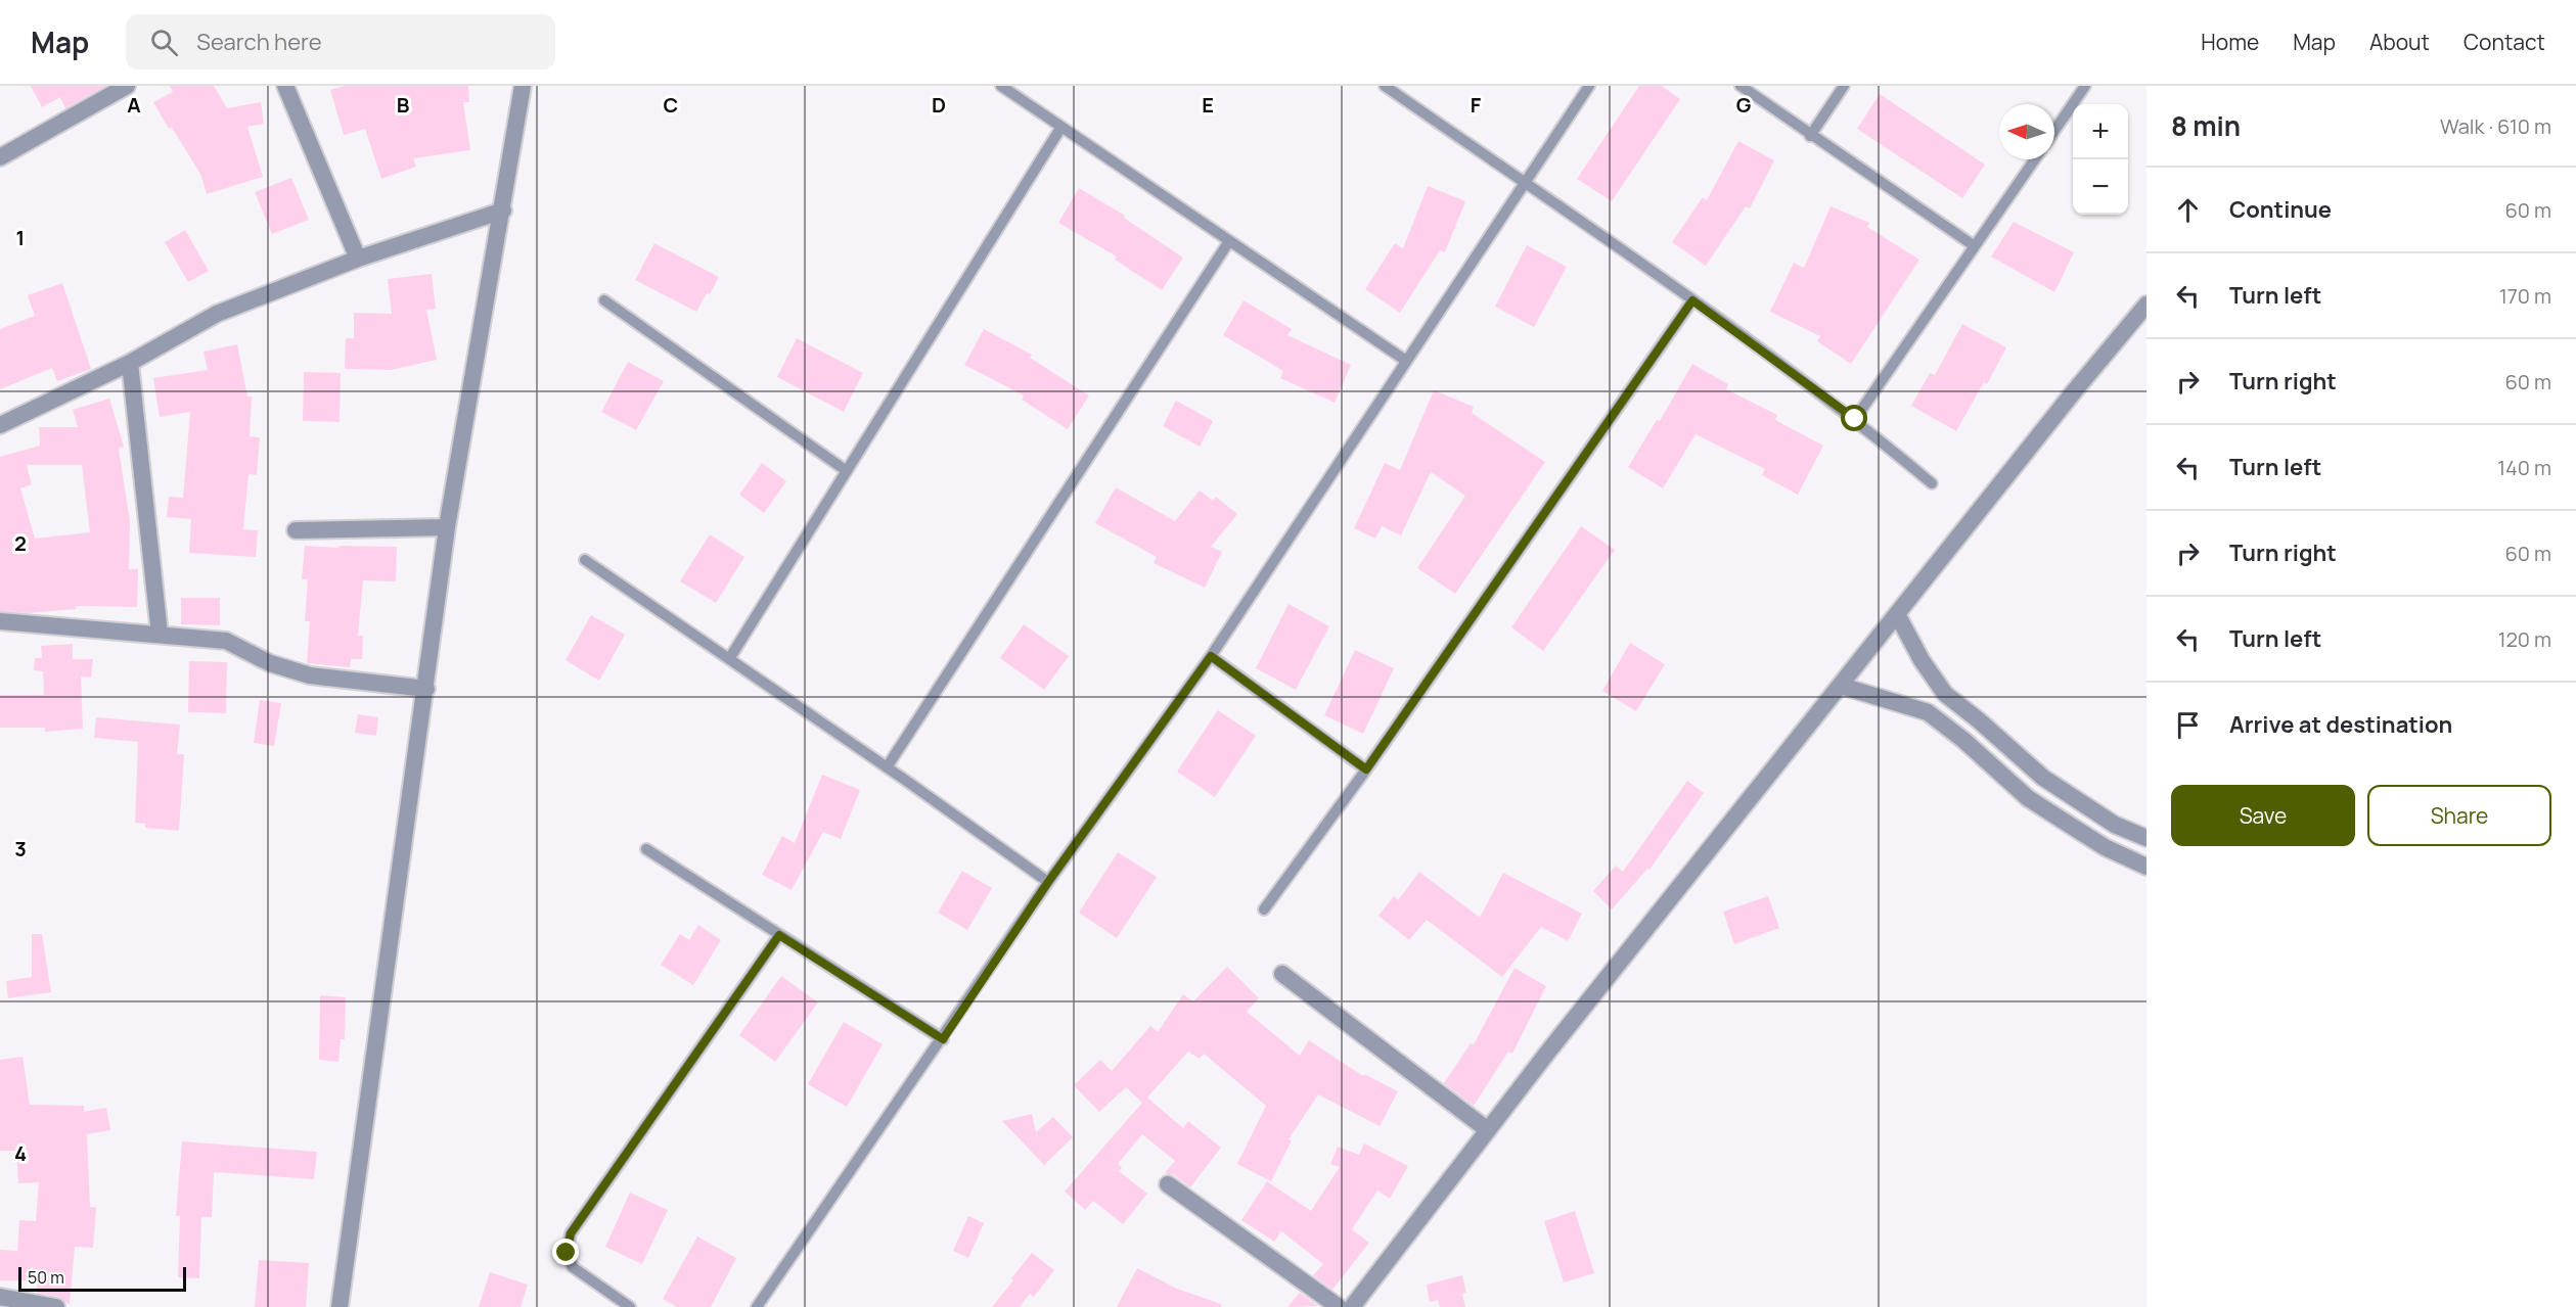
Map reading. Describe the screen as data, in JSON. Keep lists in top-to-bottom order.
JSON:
{
  "scale_bar": "50 m",
  "north": "left",
  "page": {
    "header": "Map",
    "search": "Search here",
    "nav": [
      "Home",
      "Map",
      "About",
      "Contact"
    ],
    "heading": ["8 min", "Walk · 610 m"],
    "map_buttons": ["+", "−"],
    "list": [
      ["Continue", "60 m"],
      ["Turn left", "170 m"],
      ["Turn right", "60 m"],
      ["Turn left", "140 m"],
      ["Turn right", "60 m"],
      ["Turn left", "120 m"],
      "Arrive at destination"
    ],
    "buttons": ["Save", "Share"],
    "scale": "50 m"
  },
  "grid": {
    "columns": [
      "A",
      "B",
      "C",
      "D",
      "E",
      "F",
      "G"
    ],
    "rows": [
      "1",
      "2",
      "3",
      "4"
    ]
  }
}
